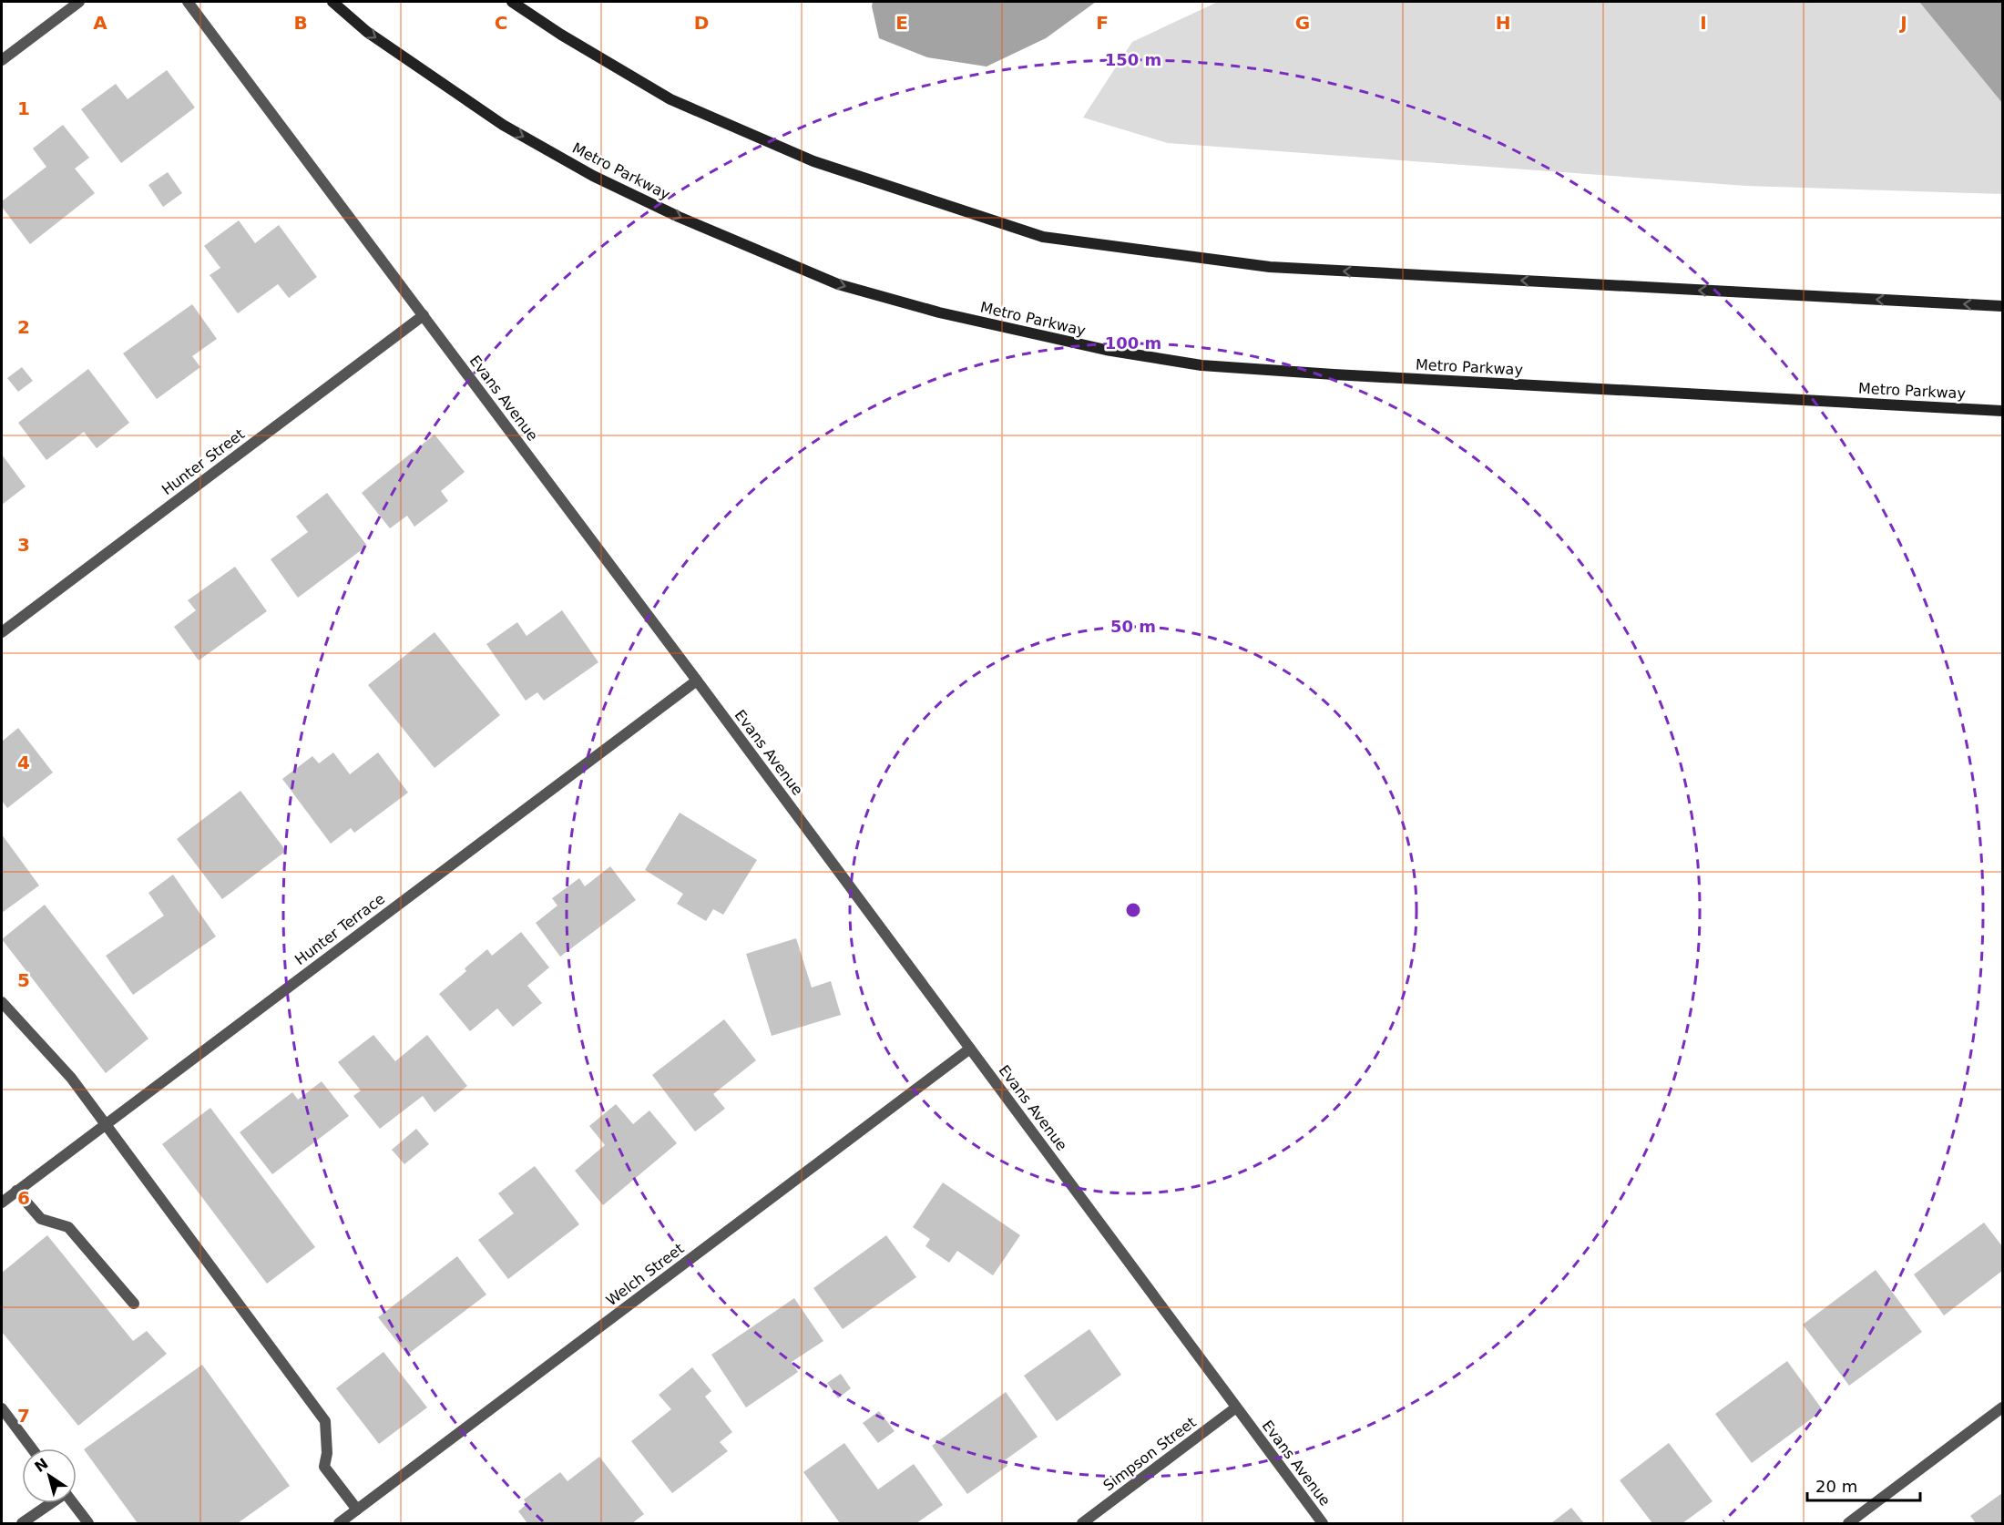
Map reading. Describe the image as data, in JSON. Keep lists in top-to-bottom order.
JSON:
{
  "streets": {
    "main road": ["Metro Parkway"],
    "street": [
      "Evans Avenue",
      "Hunter Street",
      "Hunter Terrace",
      "Welch Street",
      "Simpson Street"
    ]
  },
  "crossings": [
    ["Evans Avenue", "Hunter Street"],
    ["Evans Avenue", "Hunter Terrace"],
    ["Evans Avenue", "Welch Street"],
    ["Evans Avenue", "Simpson Street"]
  ],
  "one_way": ["Metro Parkway"],
  "scale_bar": "20 m",
  "north": "top left",
  "grid": {
    "columns": [
      "A",
      "B",
      "C",
      "D",
      "E",
      "F",
      "G",
      "H",
      "I",
      "J"
    ],
    "rows": [
      "1",
      "2",
      "3",
      "4",
      "5",
      "6",
      "7"
    ]
  },
  "rings": ["150 m", "100 m", "50 m"]
}
